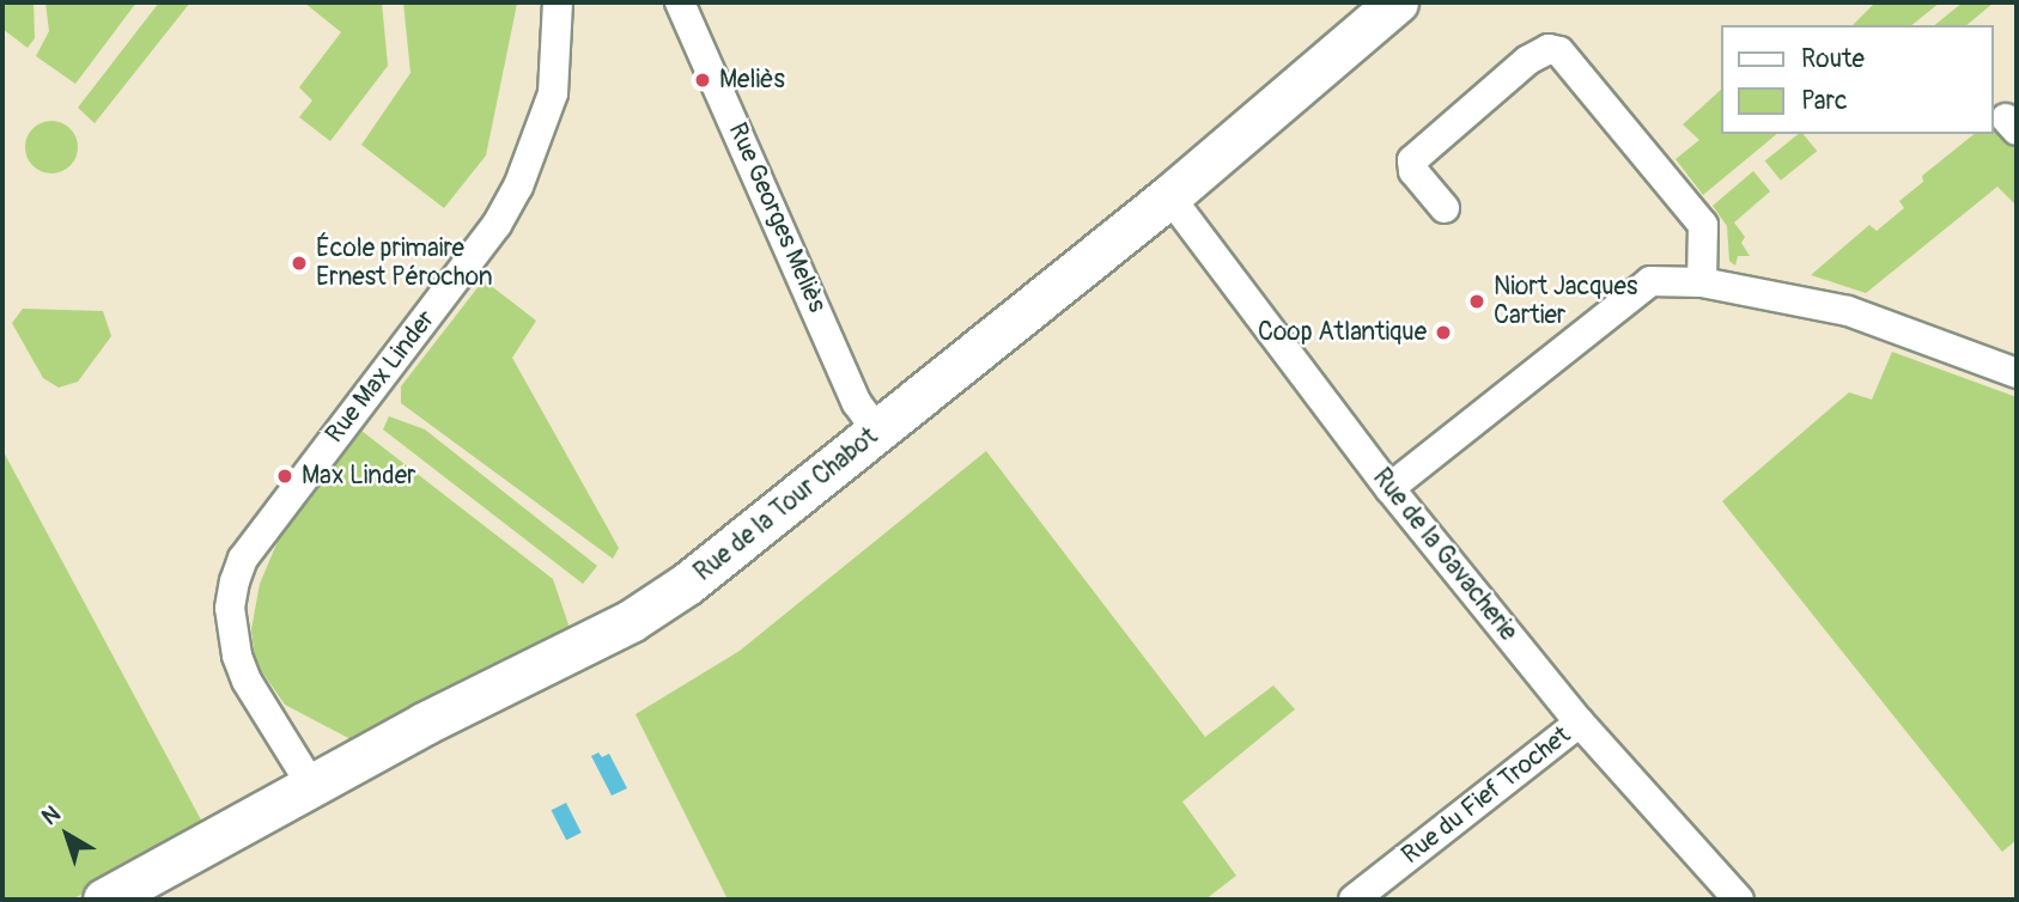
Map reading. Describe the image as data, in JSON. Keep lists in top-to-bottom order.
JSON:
{
  "streets": {
    "street": [
      "Rue Georges Meliès",
      "Rue Max Linder",
      "Rue de la Tour Chabot",
      "Rue de la Gavacherie",
      "Rue du Fief Trochet"
    ]
  },
  "crossings": [
    ["Rue Georges Meliès", "Rue de la Tour Chabot"],
    ["Rue Max Linder", "Rue de la Tour Chabot"],
    ["Rue de la Tour Chabot", "Rue de la Gavacherie"],
    ["Rue de la Gavacherie", "Rue du Fief Trochet"]
  ],
  "places": [
    "Meliès",
    "École primaire Ernest Pérochon",
    "Niort Jacques Cartier",
    "Coop Atlantique",
    "Max Linder"
  ],
  "legend": ["Route", "Parc"],
  "north": "top left"
}
